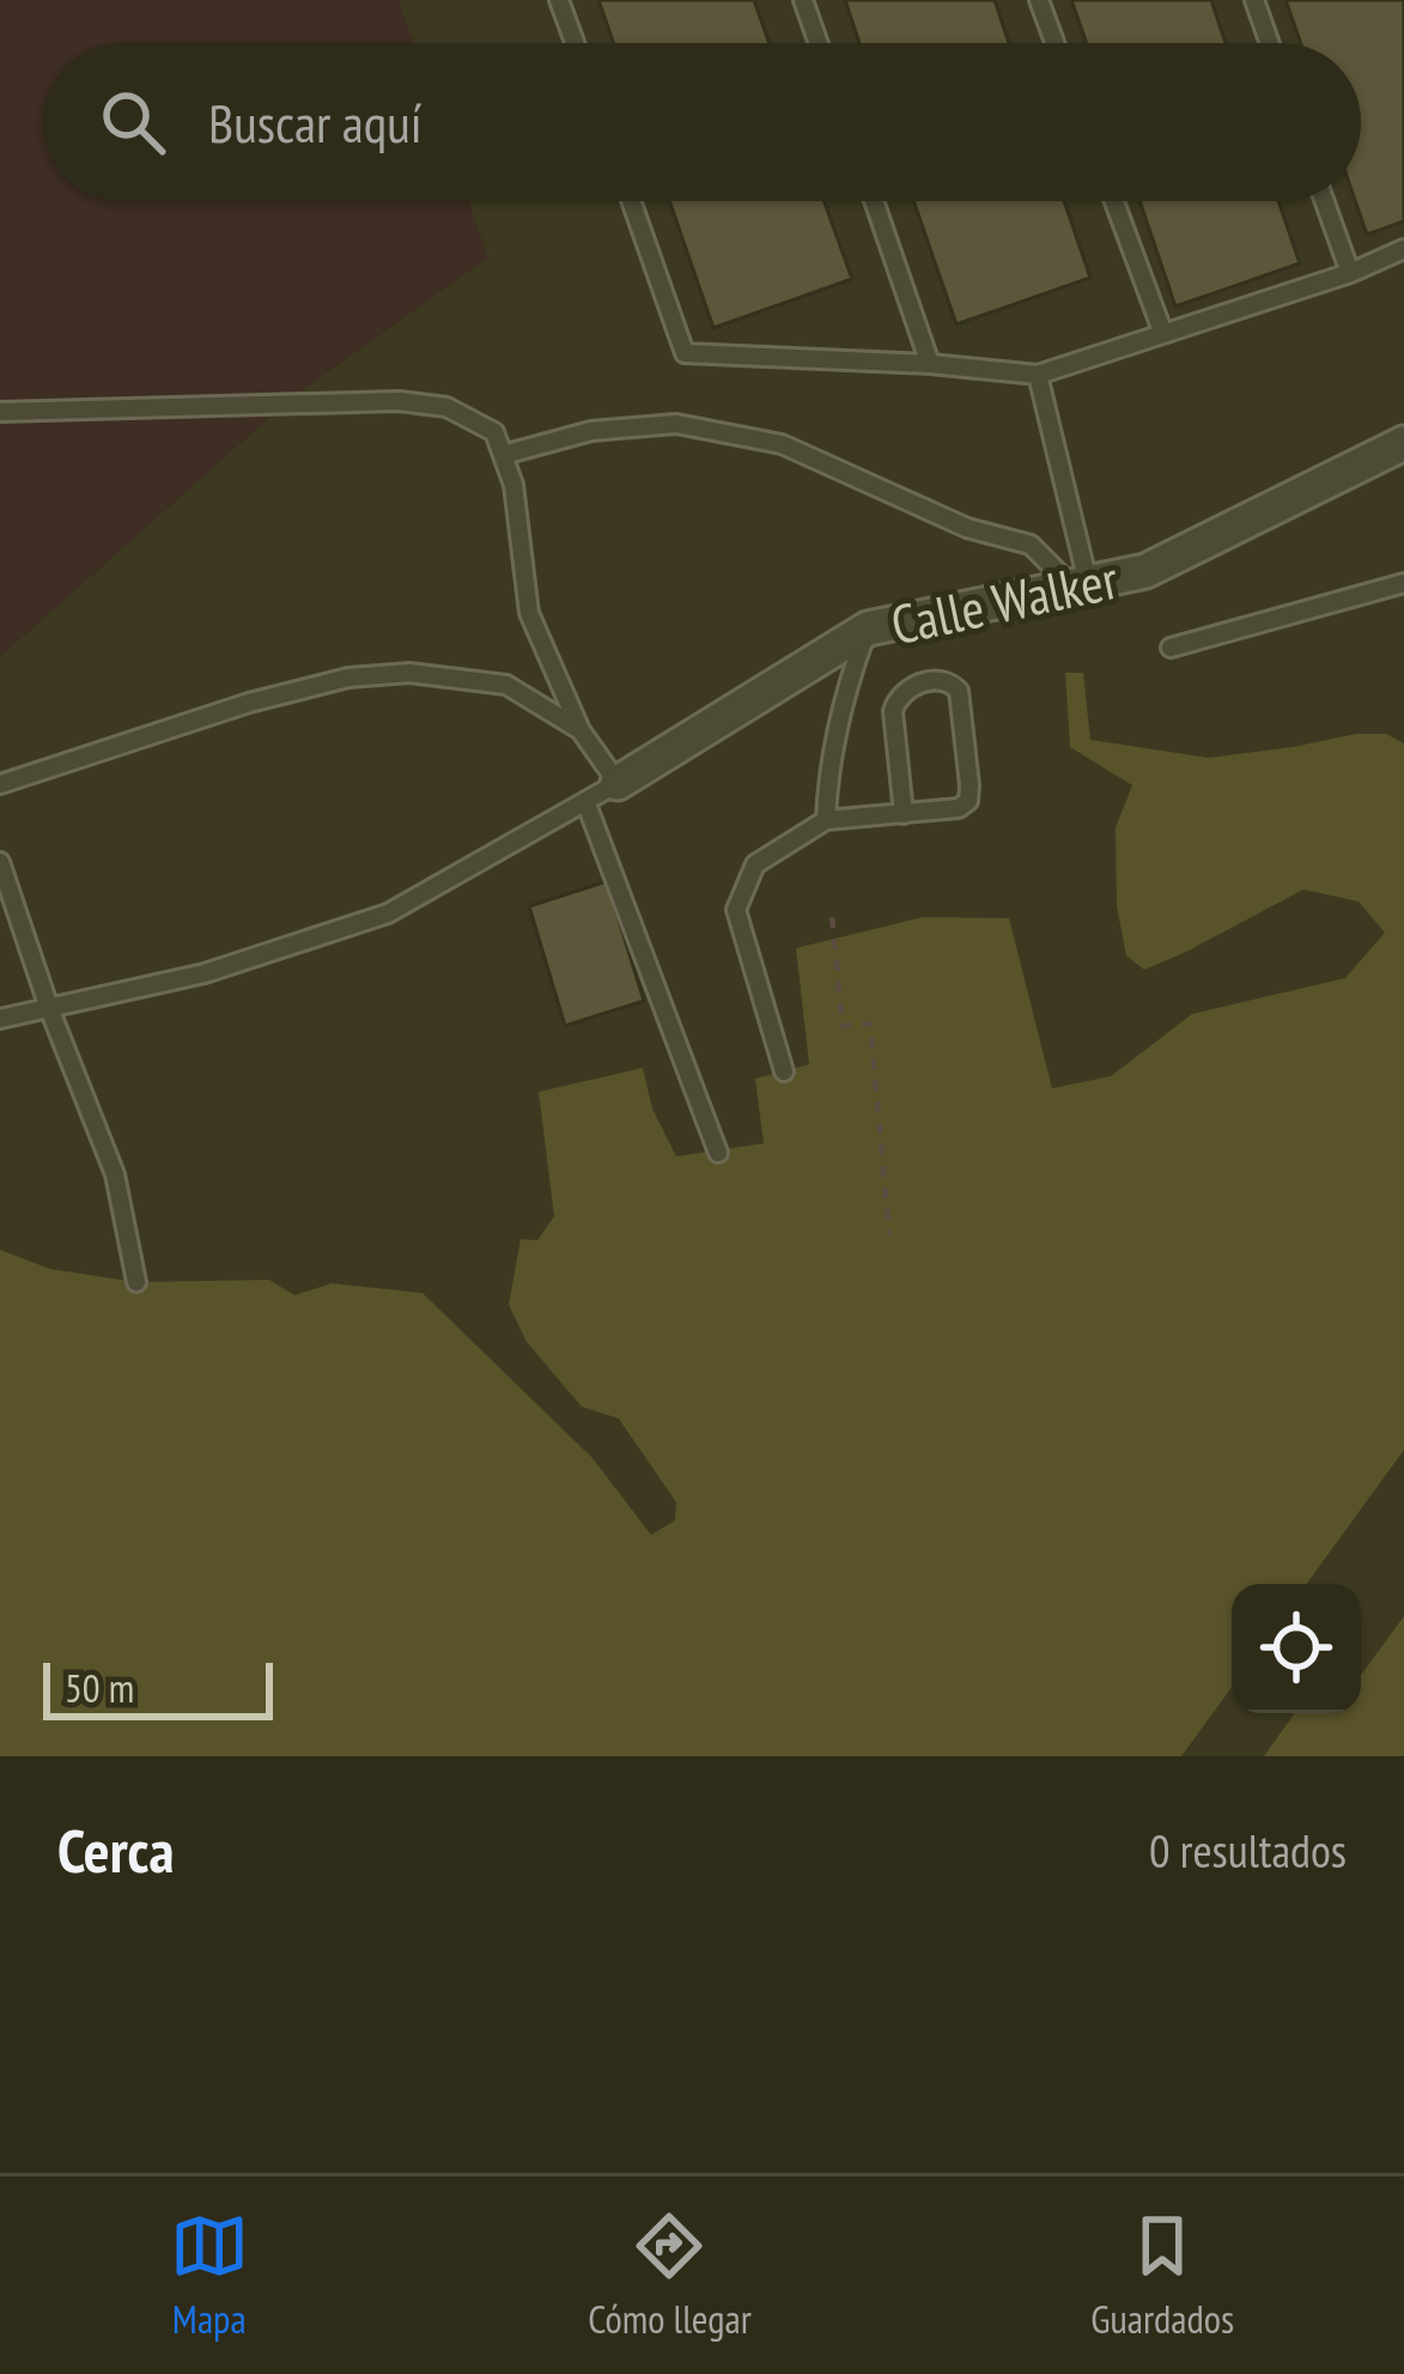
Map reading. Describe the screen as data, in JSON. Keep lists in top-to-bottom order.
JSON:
{
  "streets": {
    "street": ["Calle Walker"]
  },
  "scale_bar": "50 m",
  "page": {
    "search": "Buscar aquí",
    "scale": "50 m",
    "heading": ["Cerca", "0 resultados"],
    "nav": ["Mapa", "Cómo llegar", "Guardados"]
  }
}
